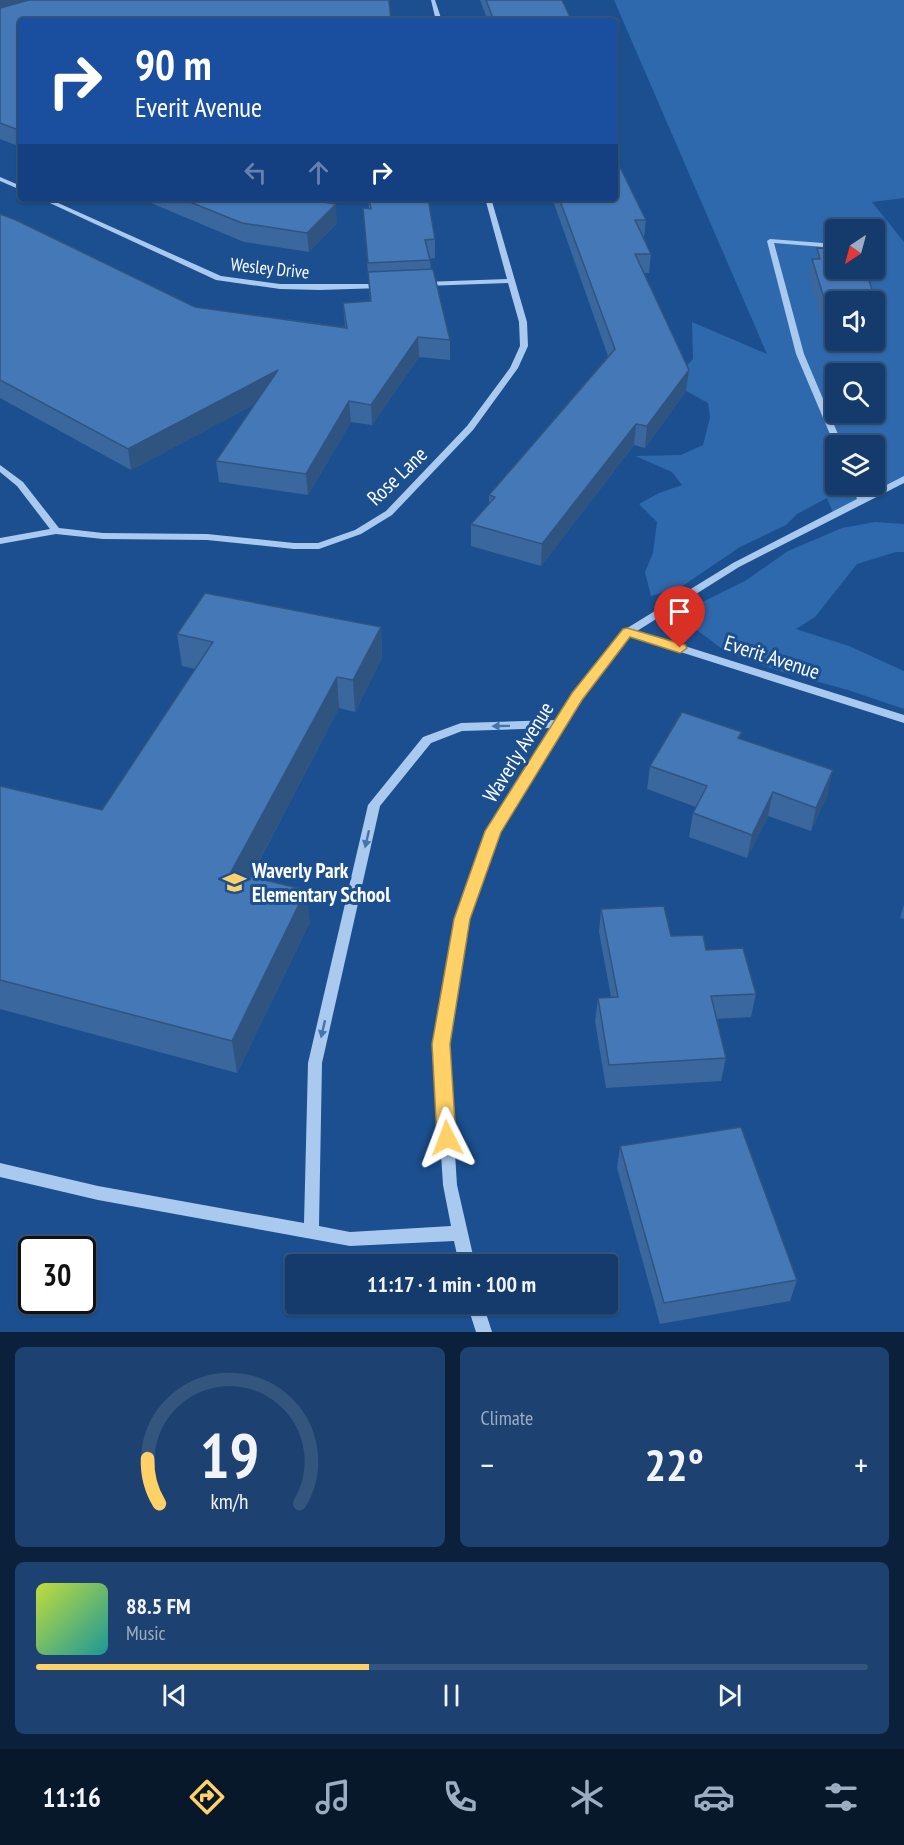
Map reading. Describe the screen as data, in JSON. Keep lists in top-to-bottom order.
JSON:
{
  "streets": {
    "street": [
      "Wesley Drive",
      "Rose Lane",
      "Everit Avenue",
      "Waverly Avenue"
    ]
  },
  "crossings": [
    ["Everit Avenue", "Waverly Avenue"]
  ],
  "places": {
    "school or university": ["Waverly Park Elementary School"]
  },
  "north": "bottom left",
  "page": {
    "turn": ["90 m", "Everit Avenue"],
    "limit": "30",
    "trip": "11:17 · 1 min · 100 m",
    "tile": "Climate",
    "heat": ["−", "22°", "+"],
    "song": ["88.5 FM", "Music"],
    "tabs": "11:16",
    "gauge": ["19", "km/h"]
  }
}
